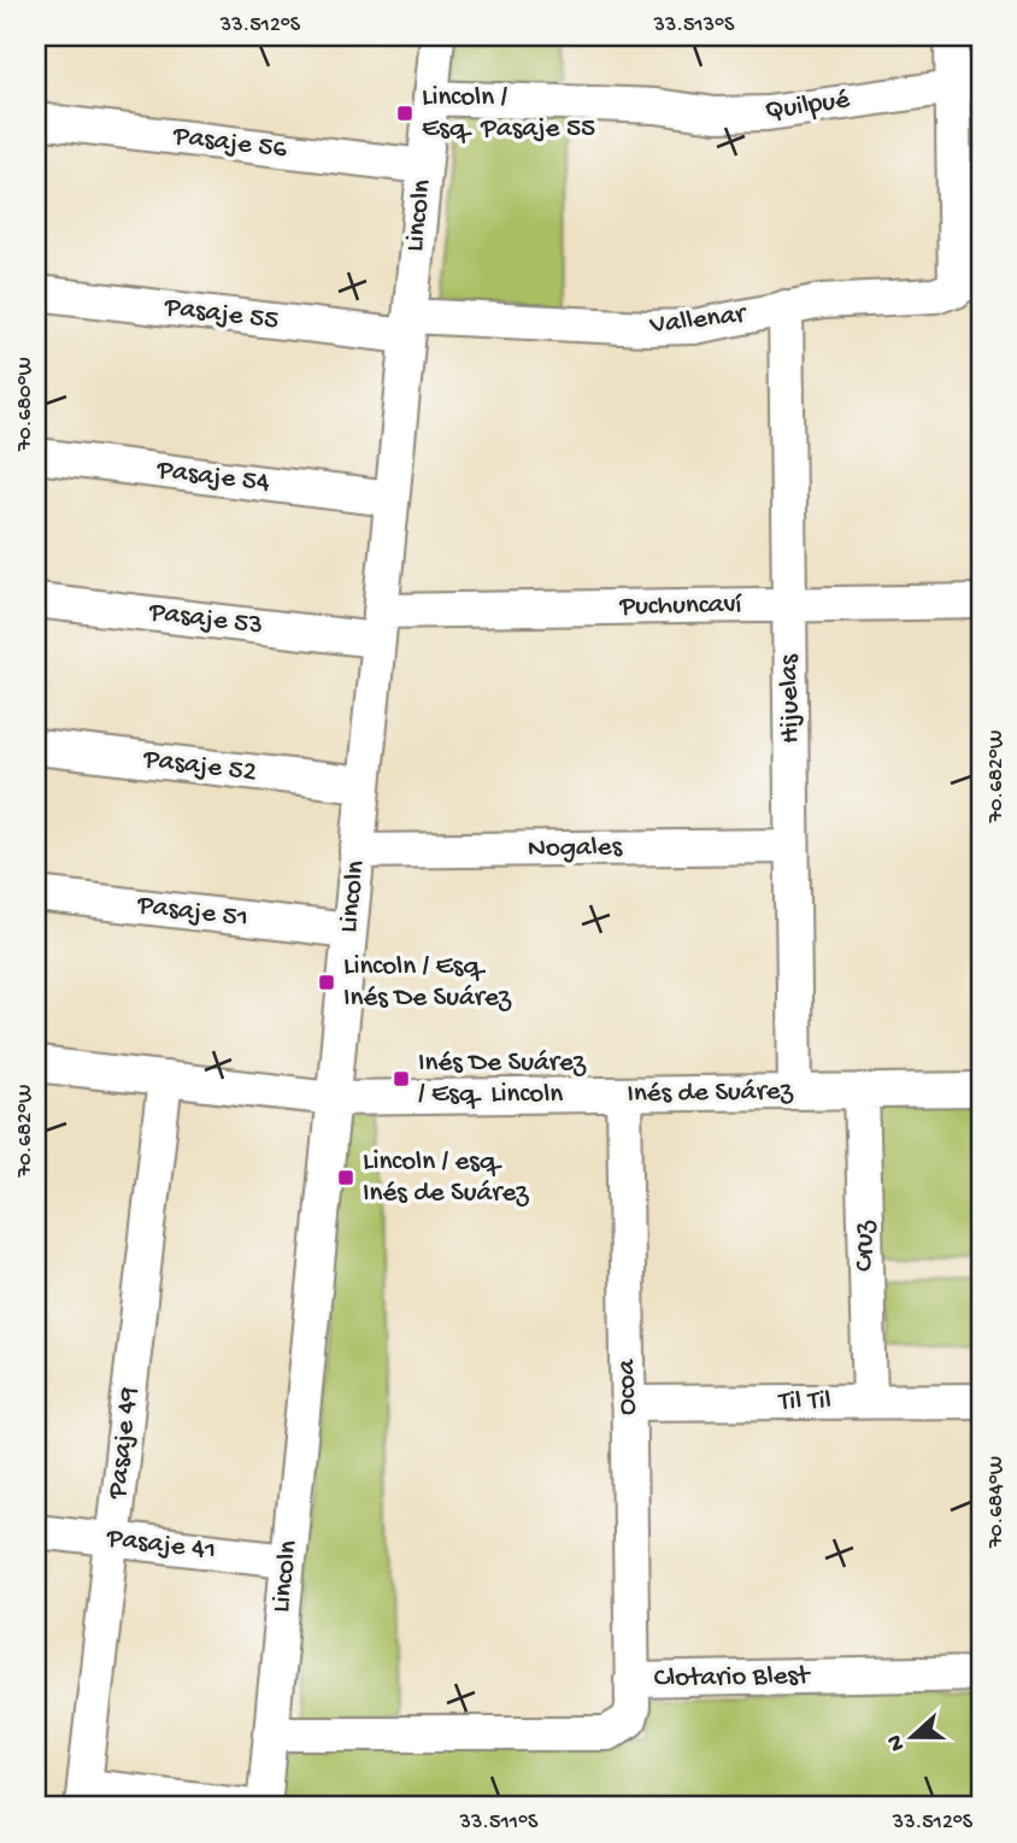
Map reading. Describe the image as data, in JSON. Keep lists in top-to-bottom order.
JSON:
{
  "streets": {
    "street": [
      "Quilpué",
      "Pasaje 56",
      "Lincoln",
      "Pasaje 55",
      "Vallenar",
      "Pasaje 54",
      "Puchuncaví",
      "Pasaje 53",
      "Hijuelas",
      "Pasaje 52",
      "Nogales",
      "Pasaje 51",
      "Inés de Suárez",
      "Cruz",
      "Ocoa",
      "Til Til",
      "Pasaje 49",
      "Pasaje 41",
      "Clotario Blest"
    ]
  },
  "crossings": [
    ["Quilpué", "Lincoln"],
    ["Pasaje 56", "Lincoln"],
    ["Lincoln", "Pasaje 55"],
    ["Lincoln", "Vallenar"],
    ["Lincoln", "Pasaje 54"],
    ["Lincoln", "Puchuncaví"],
    ["Lincoln", "Pasaje 53"],
    ["Lincoln", "Pasaje 52"],
    ["Lincoln", "Nogales"],
    ["Lincoln", "Pasaje 51"],
    ["Lincoln", "Inés de Suárez"],
    ["Lincoln", "Pasaje 41"],
    ["Lincoln", "Clotario Blest"],
    ["Pasaje 55", "Vallenar"],
    ["Vallenar", "Hijuelas"],
    ["Puchuncaví", "Pasaje 53"],
    ["Puchuncaví", "Hijuelas"],
    ["Hijuelas", "Nogales"],
    ["Hijuelas", "Inés de Suárez"],
    ["Inés de Suárez", "Cruz"],
    ["Inés de Suárez", "Ocoa"],
    ["Inés de Suárez", "Pasaje 49"],
    ["Cruz", "Til Til"],
    ["Ocoa", "Til Til"],
    ["Ocoa", "Clotario Blest"],
    ["Pasaje 49", "Pasaje 41"]
  ],
  "places": {
    "transit": [
      "Lincoln / Esq. Pasaje 55",
      "Lincoln / Esq. Inés De Suárez",
      "Inés De Suárez / Esq. Lincoln",
      "Lincoln / esq. Inés de Suárez"
    ]
  },
  "north": "left",
  "coordinates": [
    "33.512°S",
    "33.513°S",
    "70.680°W",
    "70.682°W",
    "70.684°W",
    "33.511°S"
  ]
}
